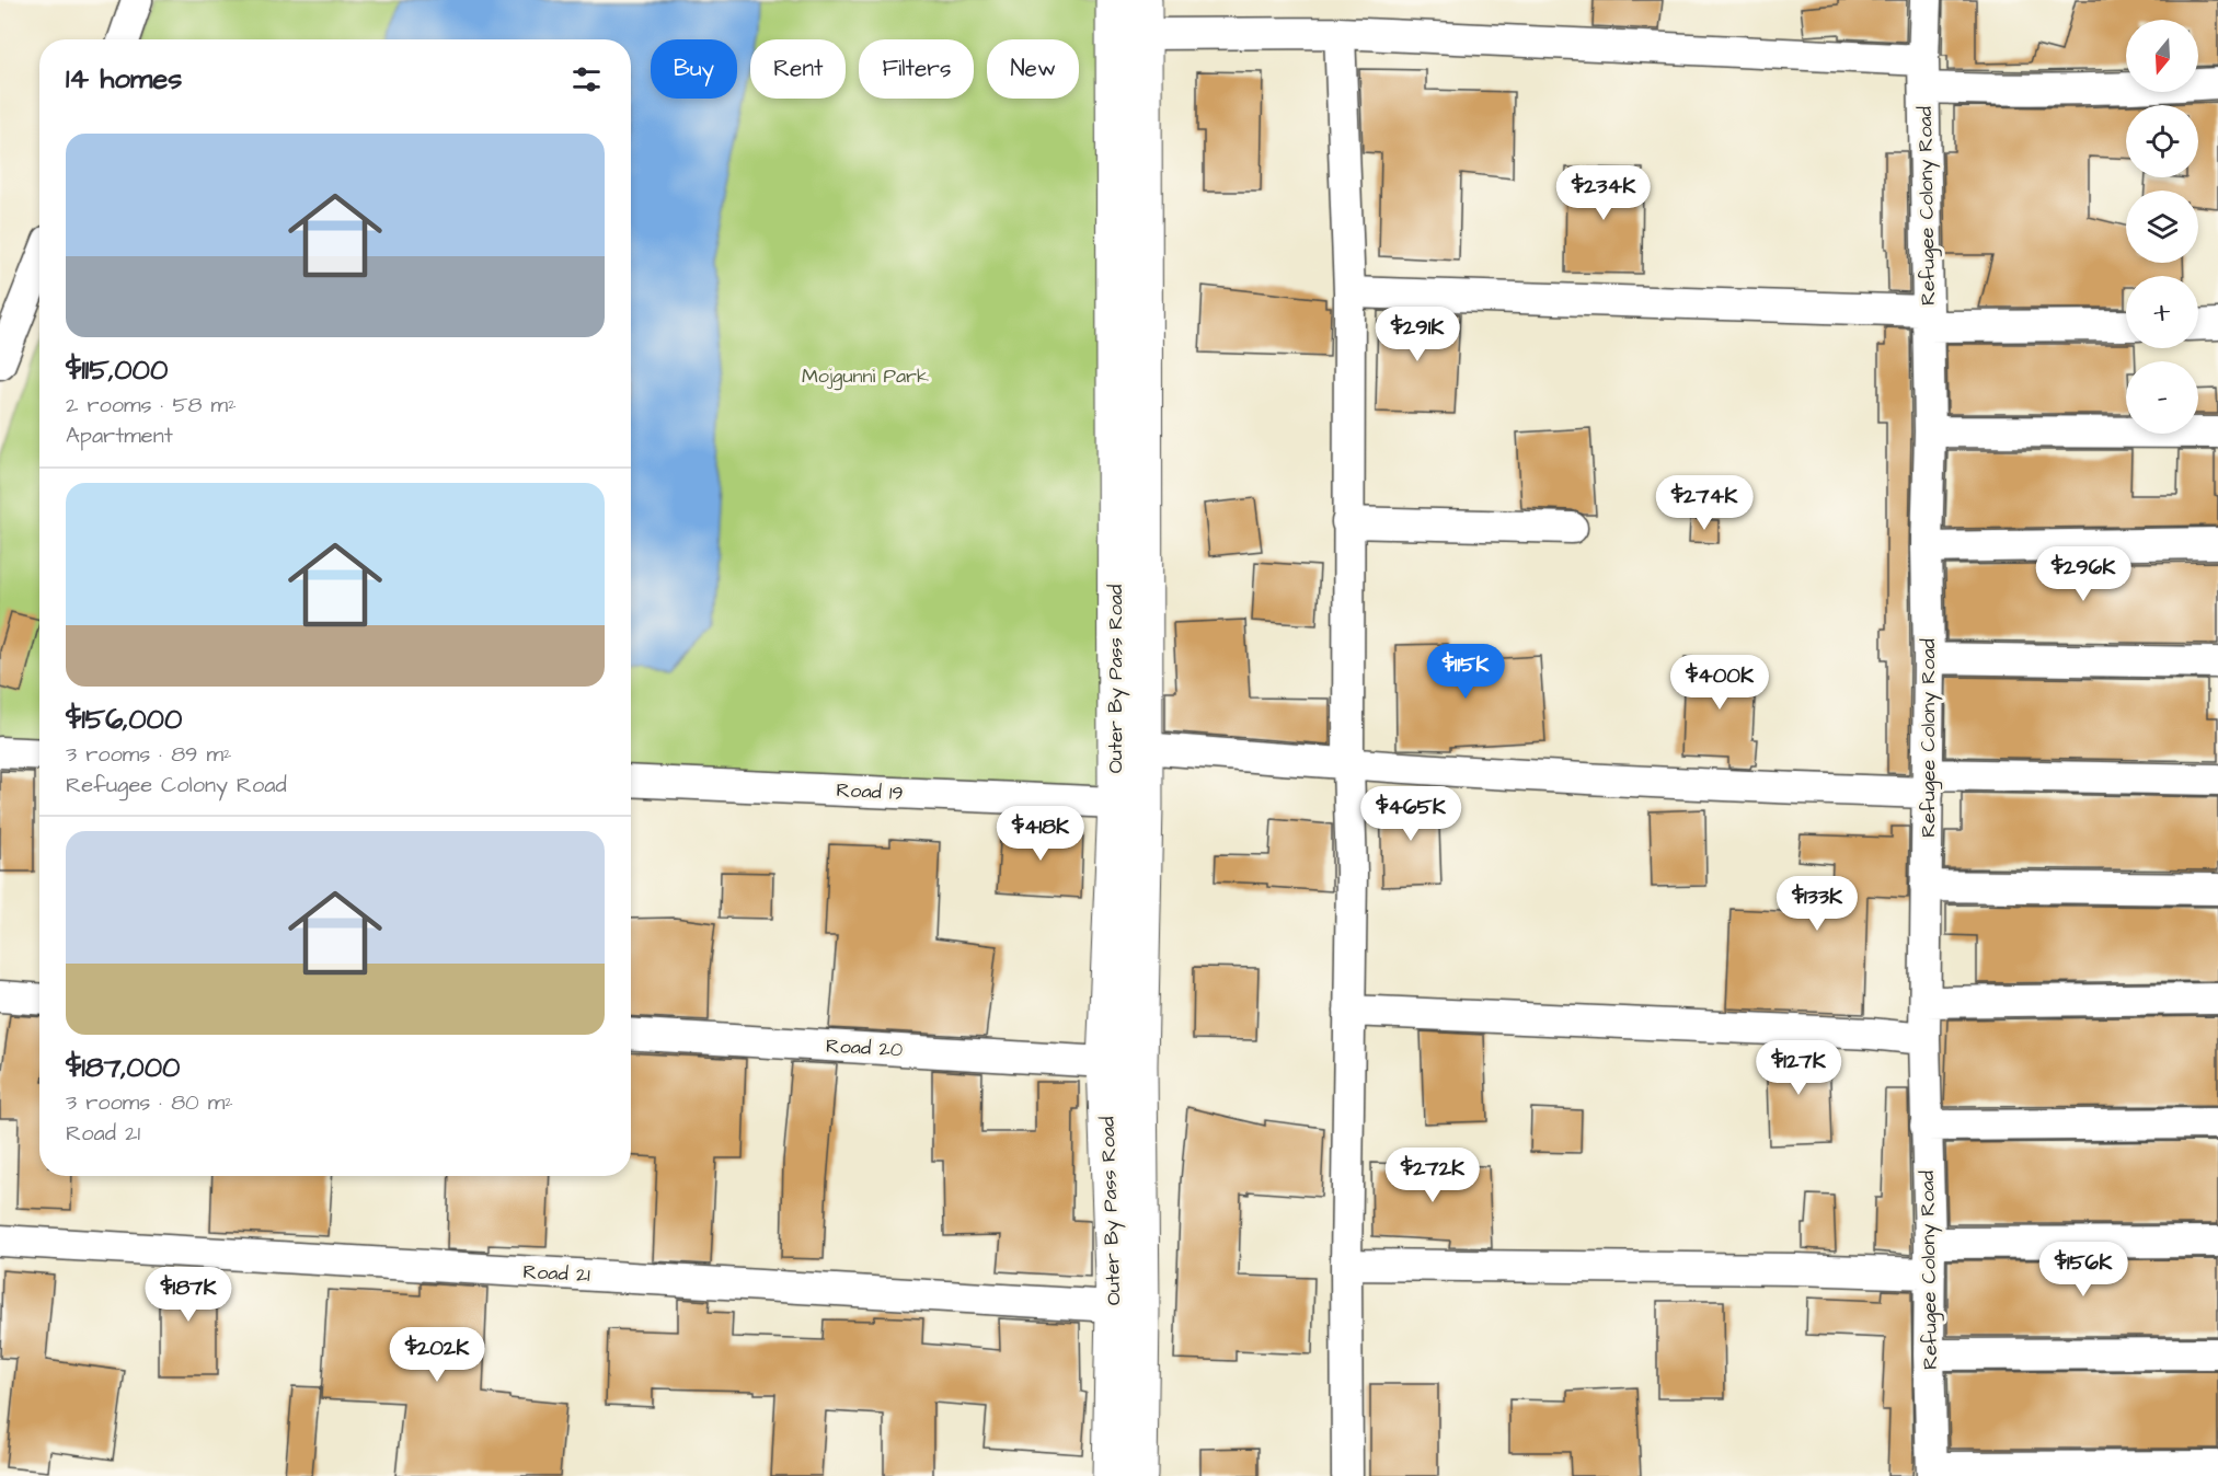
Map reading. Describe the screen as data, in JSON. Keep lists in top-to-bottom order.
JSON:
{
  "streets": {
    "main road": ["Outer By Pass Road"],
    "street": [
      "Refugee Colony Road",
      "Road 19",
      "Road 20",
      "Road 21"
    ]
  },
  "crossings": [
    ["Outer By Pass Road", "Road 19"],
    ["Outer By Pass Road", "Road 20"],
    ["Outer By Pass Road", "Road 21"]
  ],
  "parks": ["Mojgunni Park"],
  "north": "bottom",
  "page": {
    "map_buttons": ["+", "−"],
    "chip": [
      "Buy",
      "Rent",
      "Filters",
      "New"
    ],
    "heading": "14 homes",
    "list": [
      {
        "name": "$115,000",
        "note": "2 rooms · 58 m² · Apartment"
      },
      {
        "name": "$156,000",
        "note": "3 rooms · 89 m² · Refugee Colony Road"
      },
      {
        "name": "$187,000",
        "note": "3 rooms · 80 m² · Road 21"
      }
    ],
    "price": [
      "$234K",
      "$291K",
      "$274K",
      "$296K",
      "$115K",
      "$400K",
      "$465K",
      "$418K",
      "$133K",
      "$127K",
      "$272K",
      "$156K",
      "$187K",
      "$202K"
    ]
  }
}
